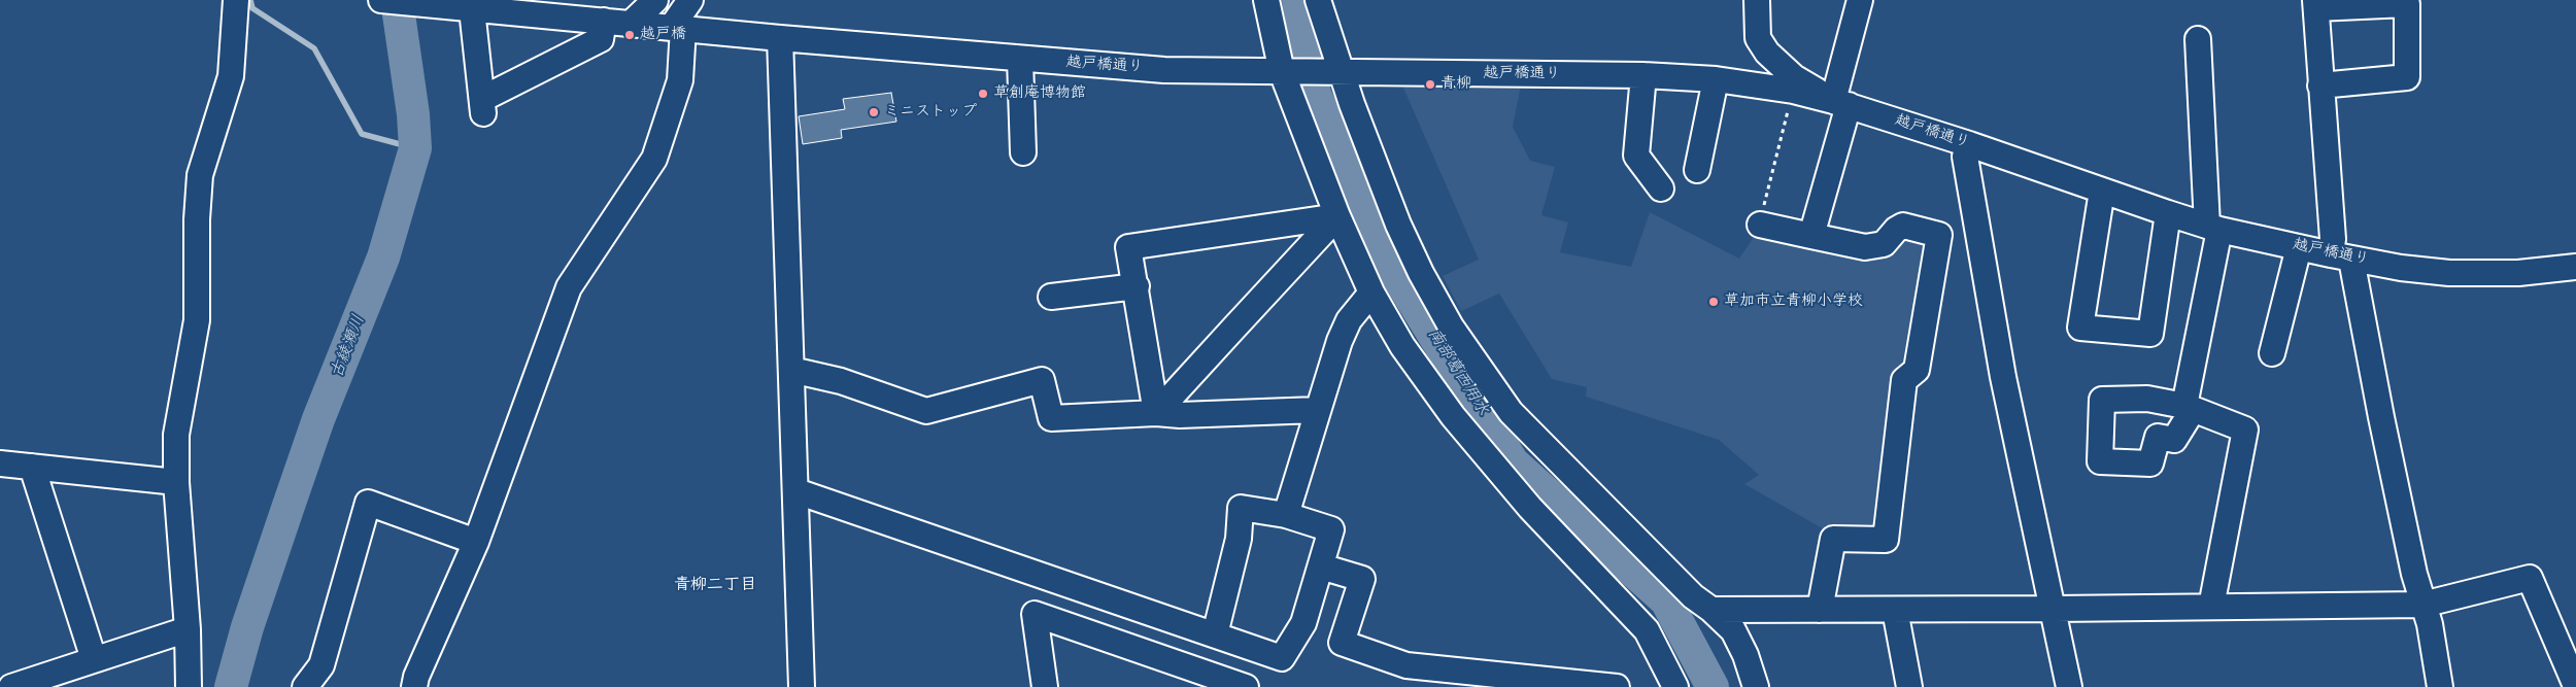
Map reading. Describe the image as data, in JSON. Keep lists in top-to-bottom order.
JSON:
{
  "streets": {
    "street": ["越戸橋通り"]
  },
  "districts": ["青柳二丁目"],
  "water": ["古綾瀬川", "南部葛西用水"],
  "places": [
    "越戸橋",
    "青柳",
    "草創庵博物館",
    "ミニストップ",
    "草加市立青柳小学校"
  ]
}
